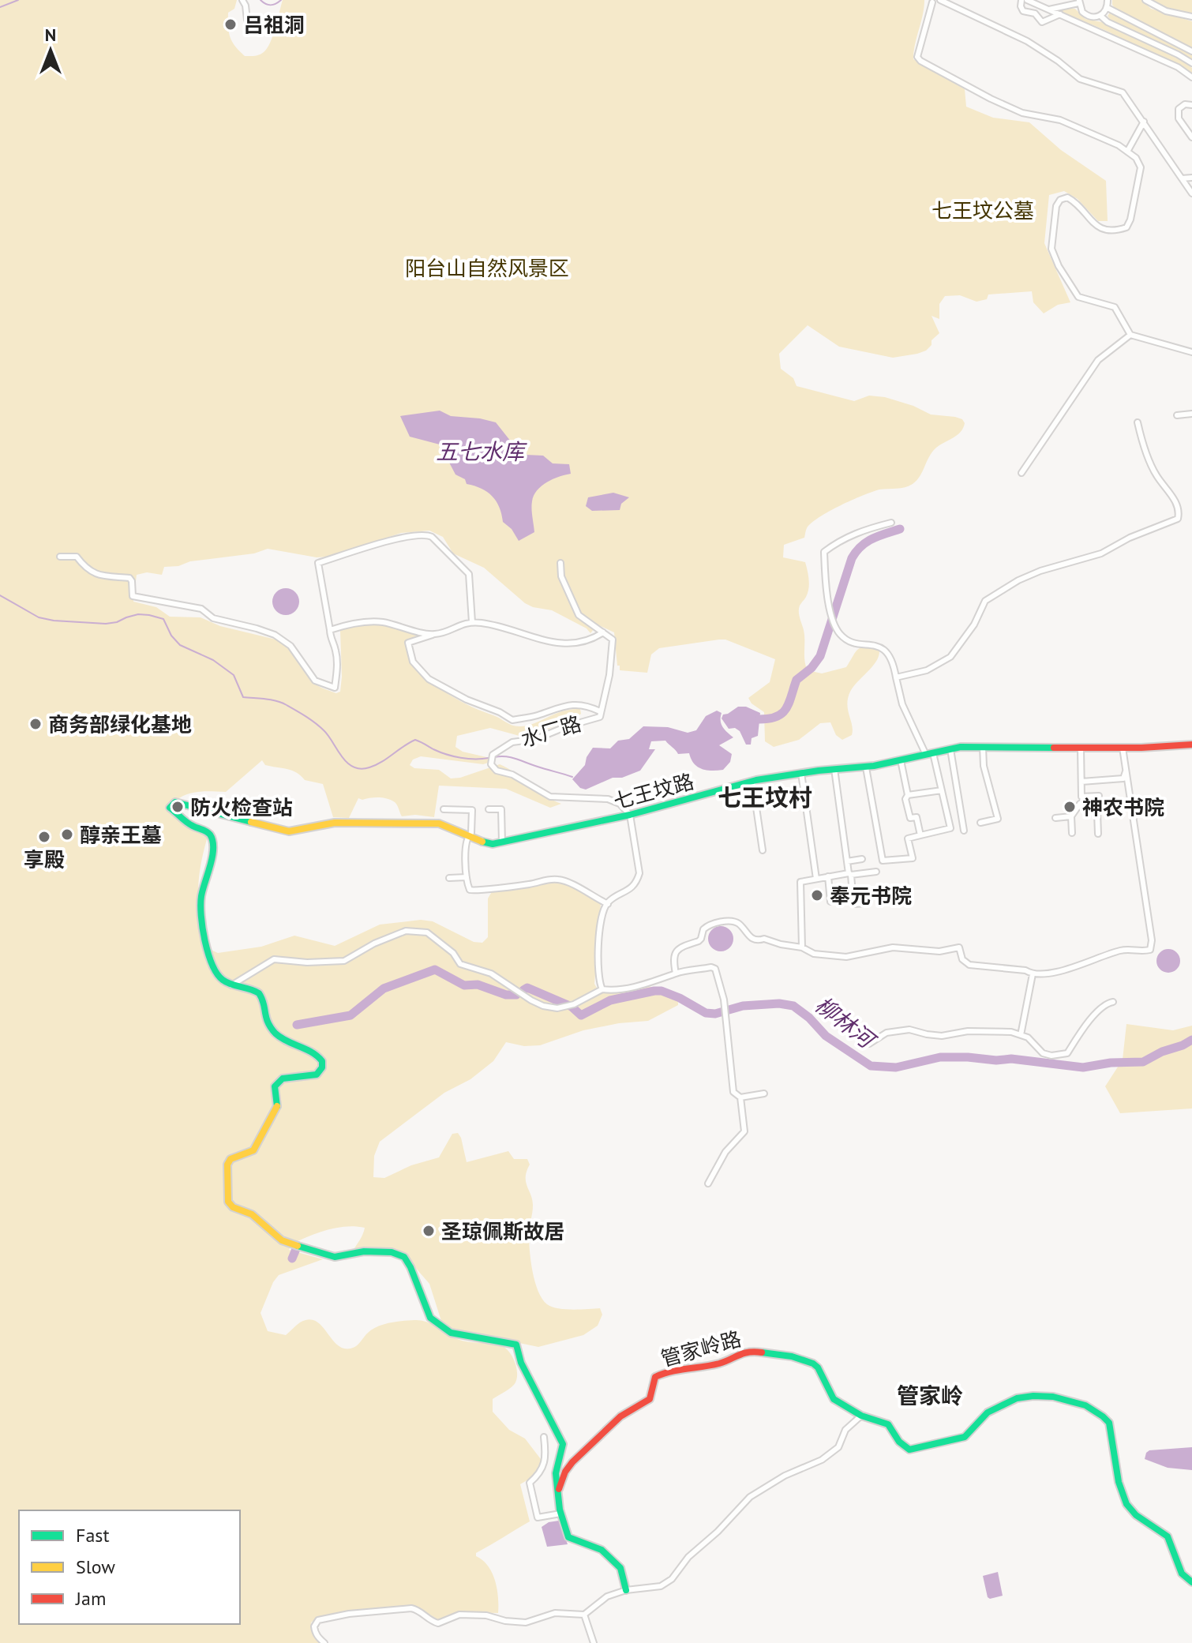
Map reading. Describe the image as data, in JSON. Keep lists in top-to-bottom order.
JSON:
{
  "streets": {
    "street": ["水厂路", "七王坟路", "管家岭路"]
  },
  "crossings": [
    ["水厂路", "七王坟路"]
  ],
  "districts": ["七王坟村", "管家岭"],
  "water": ["五七水库", "柳林河"],
  "parks": ["七王坟公墓", "阳台山自然风景区"],
  "places": [
    "吕祖洞",
    "商务部绿化基地",
    "防火检查站",
    "神农书院",
    "醇亲王墓",
    "享殿",
    "奉元书院",
    "圣琼佩斯故居"
  ],
  "legend": ["Fast", "Slow", "Jam"],
  "north": "top"
}
